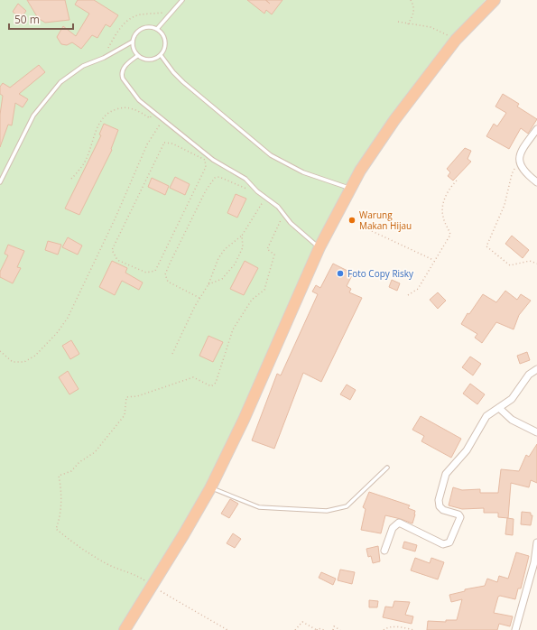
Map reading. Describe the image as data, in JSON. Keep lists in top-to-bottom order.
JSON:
{
  "places": ["Warung Makan Hijau", "Foto Copy Risky"],
  "scale_bar": "50 m"
}
